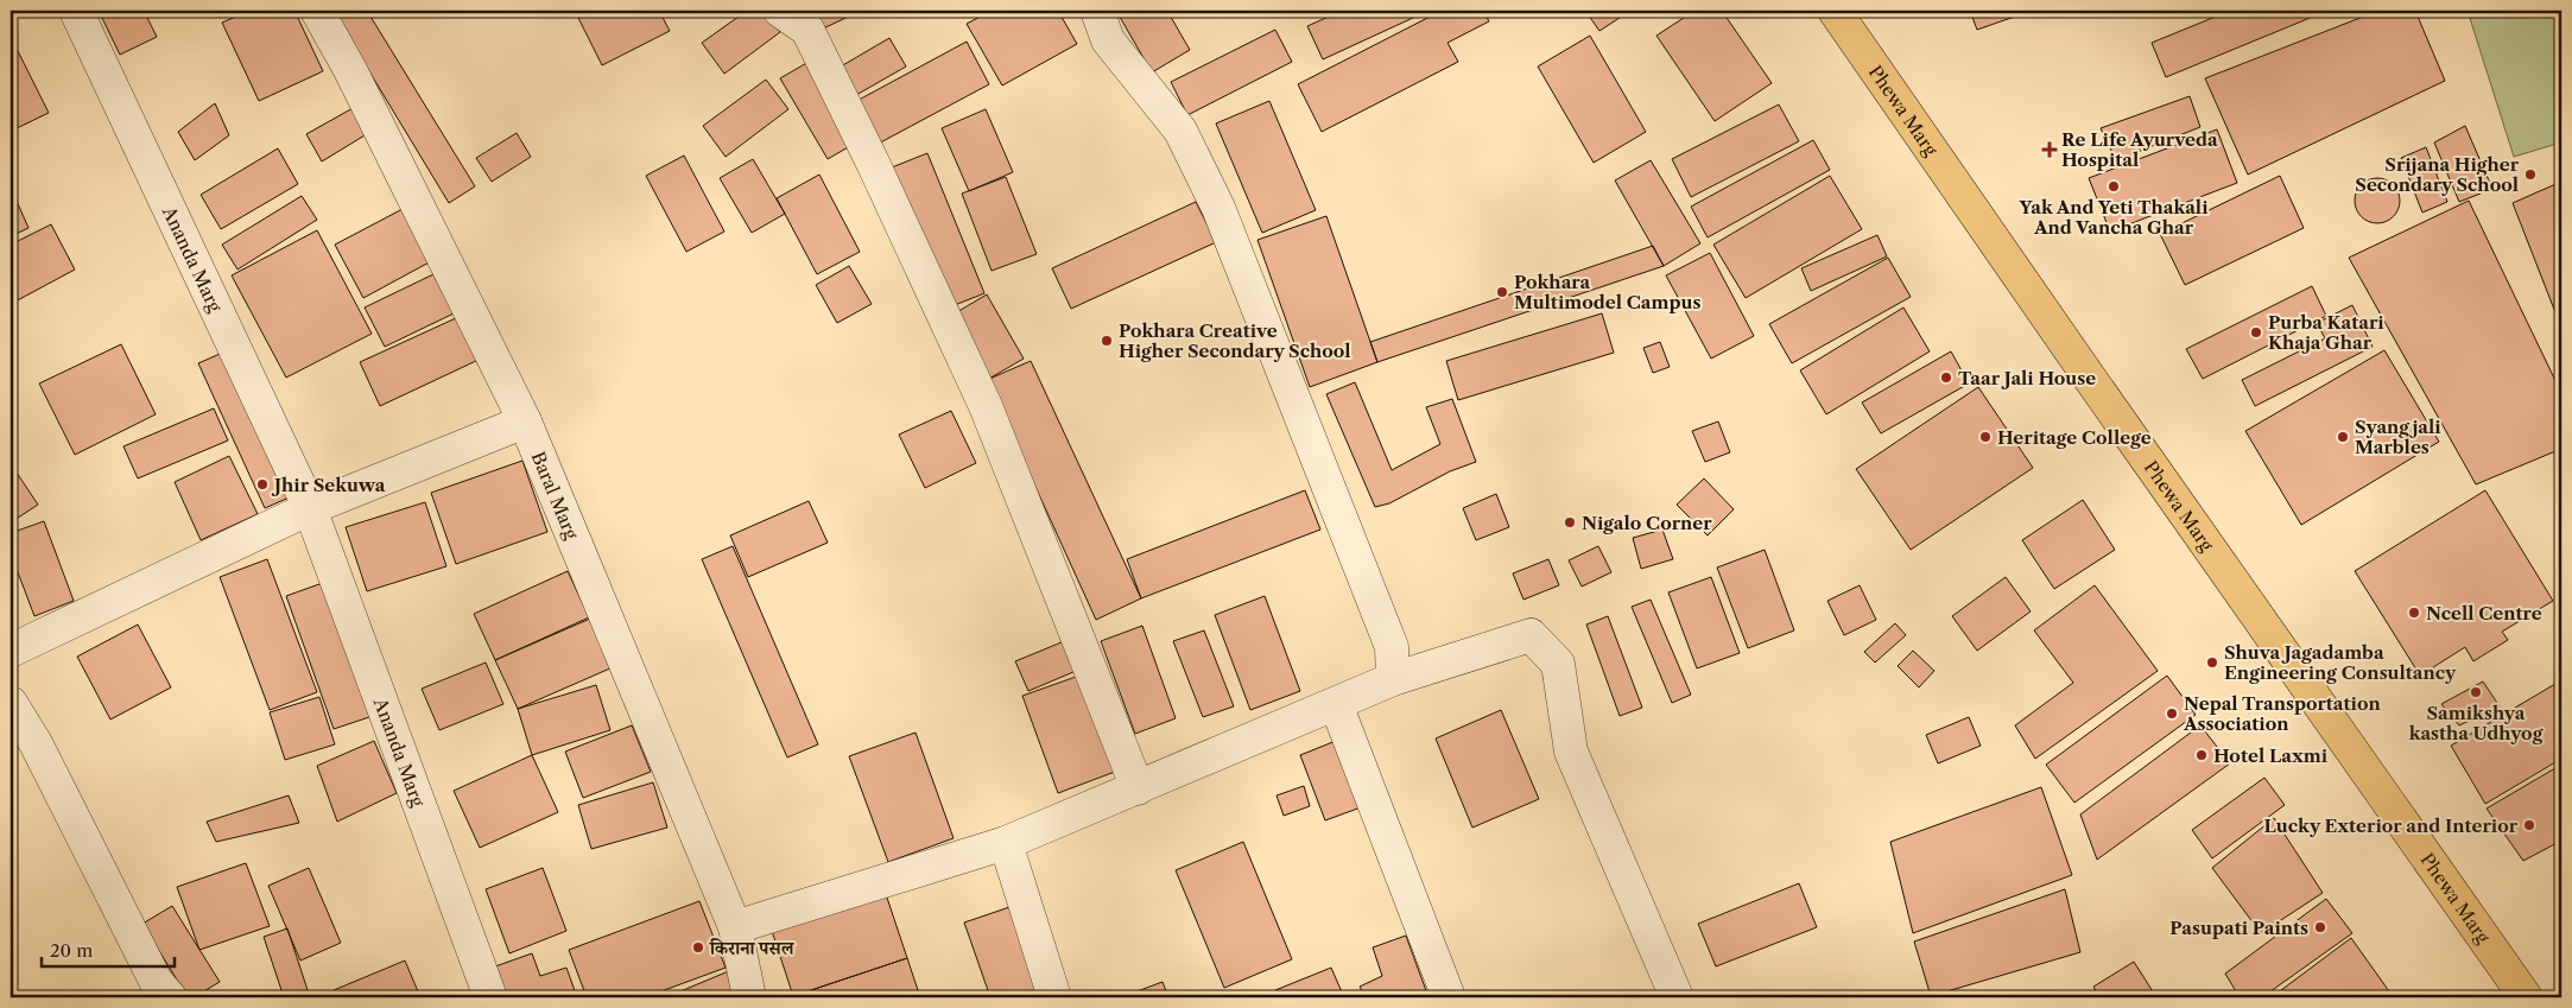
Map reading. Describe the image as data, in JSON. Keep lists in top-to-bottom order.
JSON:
{
  "streets": {
    "highway": ["Phewa Marg"],
    "street": ["Ananda Marg", "Baral Marg"]
  },
  "places": {
    "health": ["Re Life Ayurveda Hospital"],
    "other": [
      "Srijana Higher Secondary School",
      "Yak And Yeti Thakali And Vancha Ghar",
      "Pokhara Multimodel Campus",
      "Purba Katari Khaja Ghar",
      "Pokhara Creative Higher Secondary School",
      "Taar Jali House",
      "Heritage College",
      "Syangjali Marbles",
      "Jhir Sekuwa",
      "Nigalo Corner",
      "Ncell Centre",
      "Shuva Jagadamba Engineering Consultancy",
      "Samikshya kastha Udhyog",
      "Nepal Transportation Association",
      "Hotel Laxmi",
      "Lucky Exterior and Interior",
      "Pasupati Paints",
      "किराना पसल"
    ]
  },
  "scale_bar": "20 m"
}
